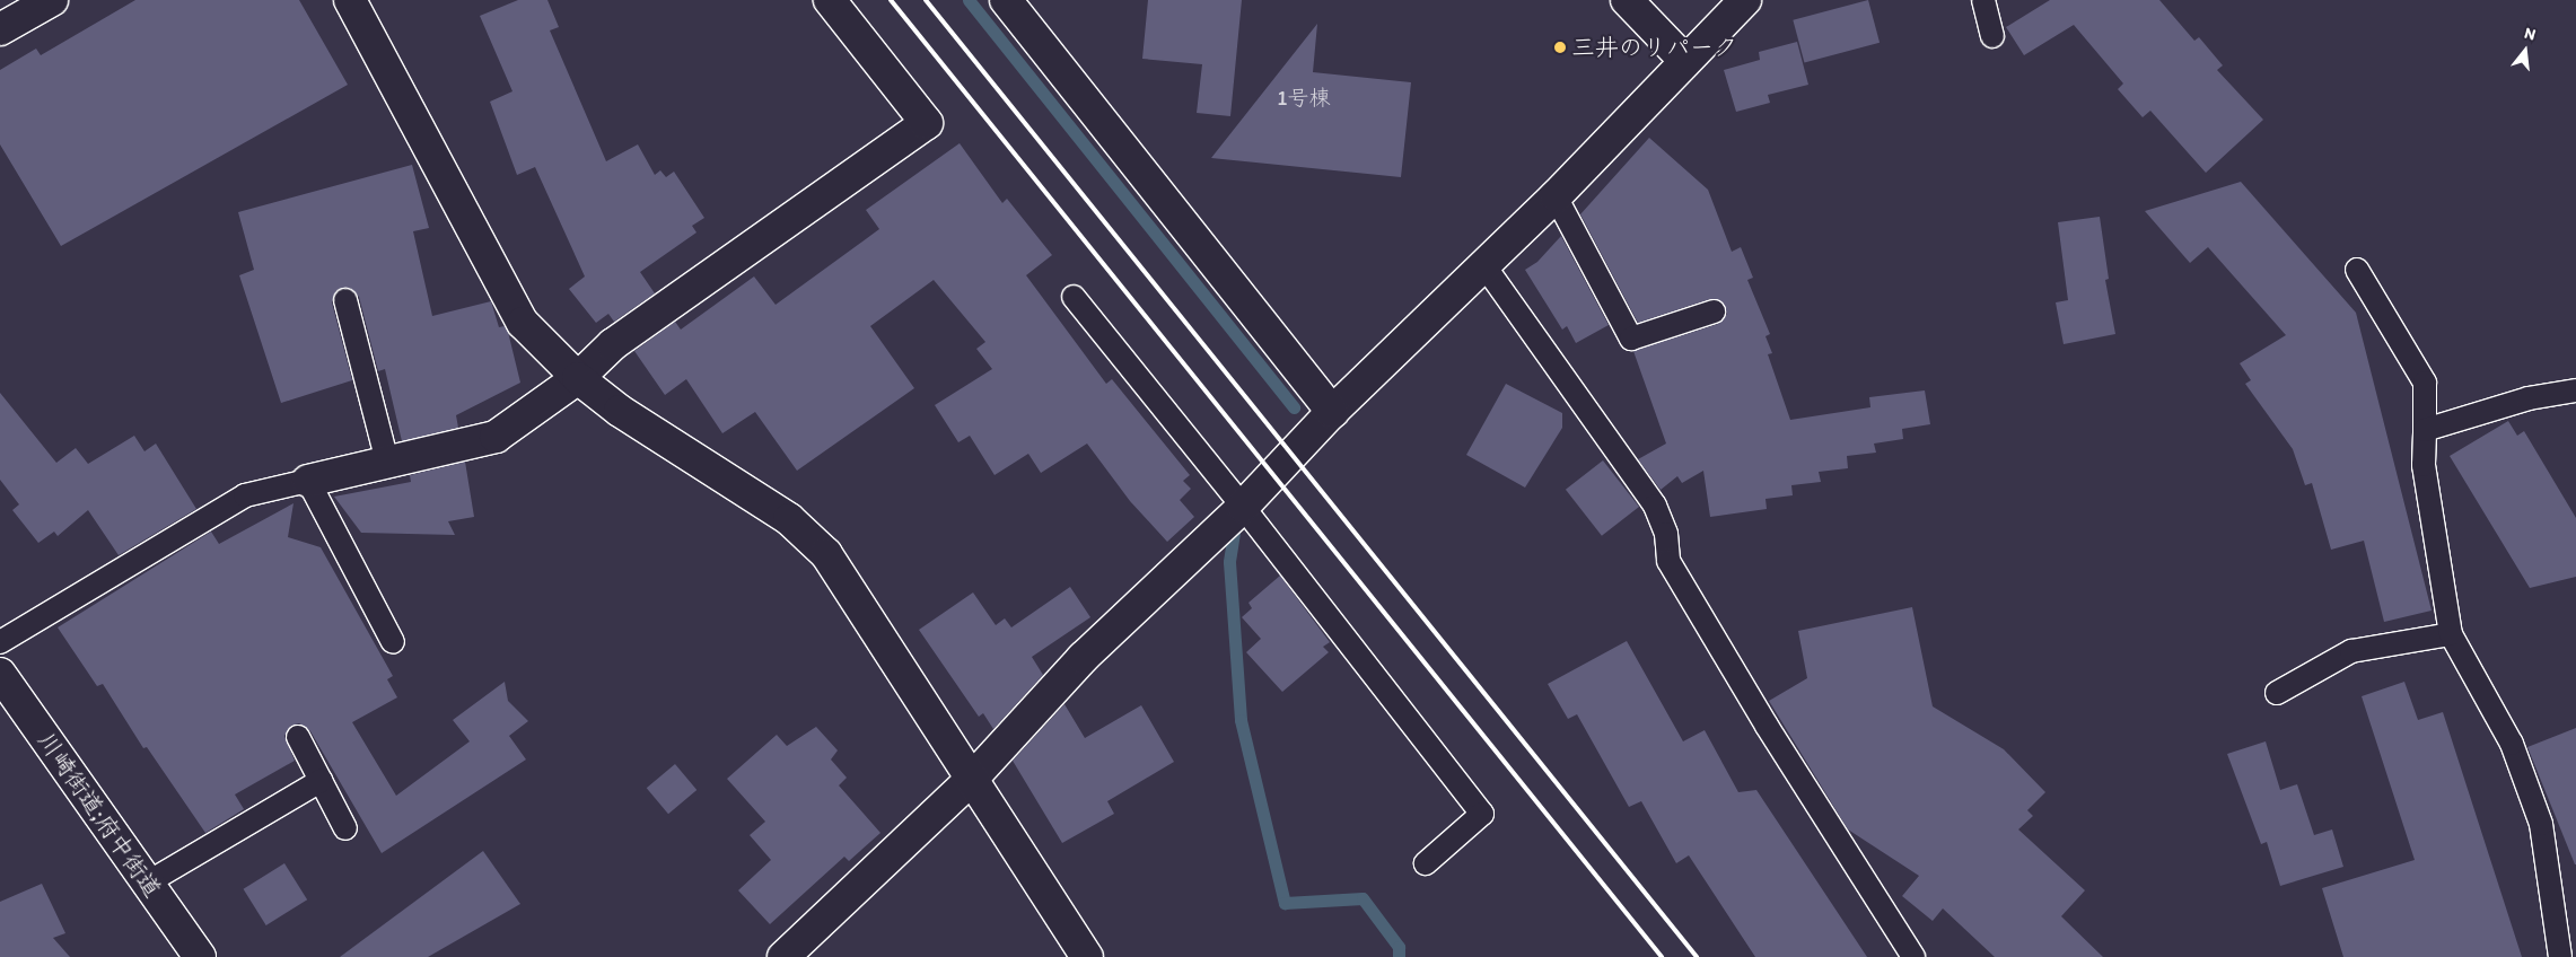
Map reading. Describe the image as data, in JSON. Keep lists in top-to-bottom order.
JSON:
{
  "streets": {
    "street": ["川崎街道;府中街道"]
  },
  "places": ["三井のリパーク"],
  "house_numbers": ["1号棟"],
  "north": "top"
}
